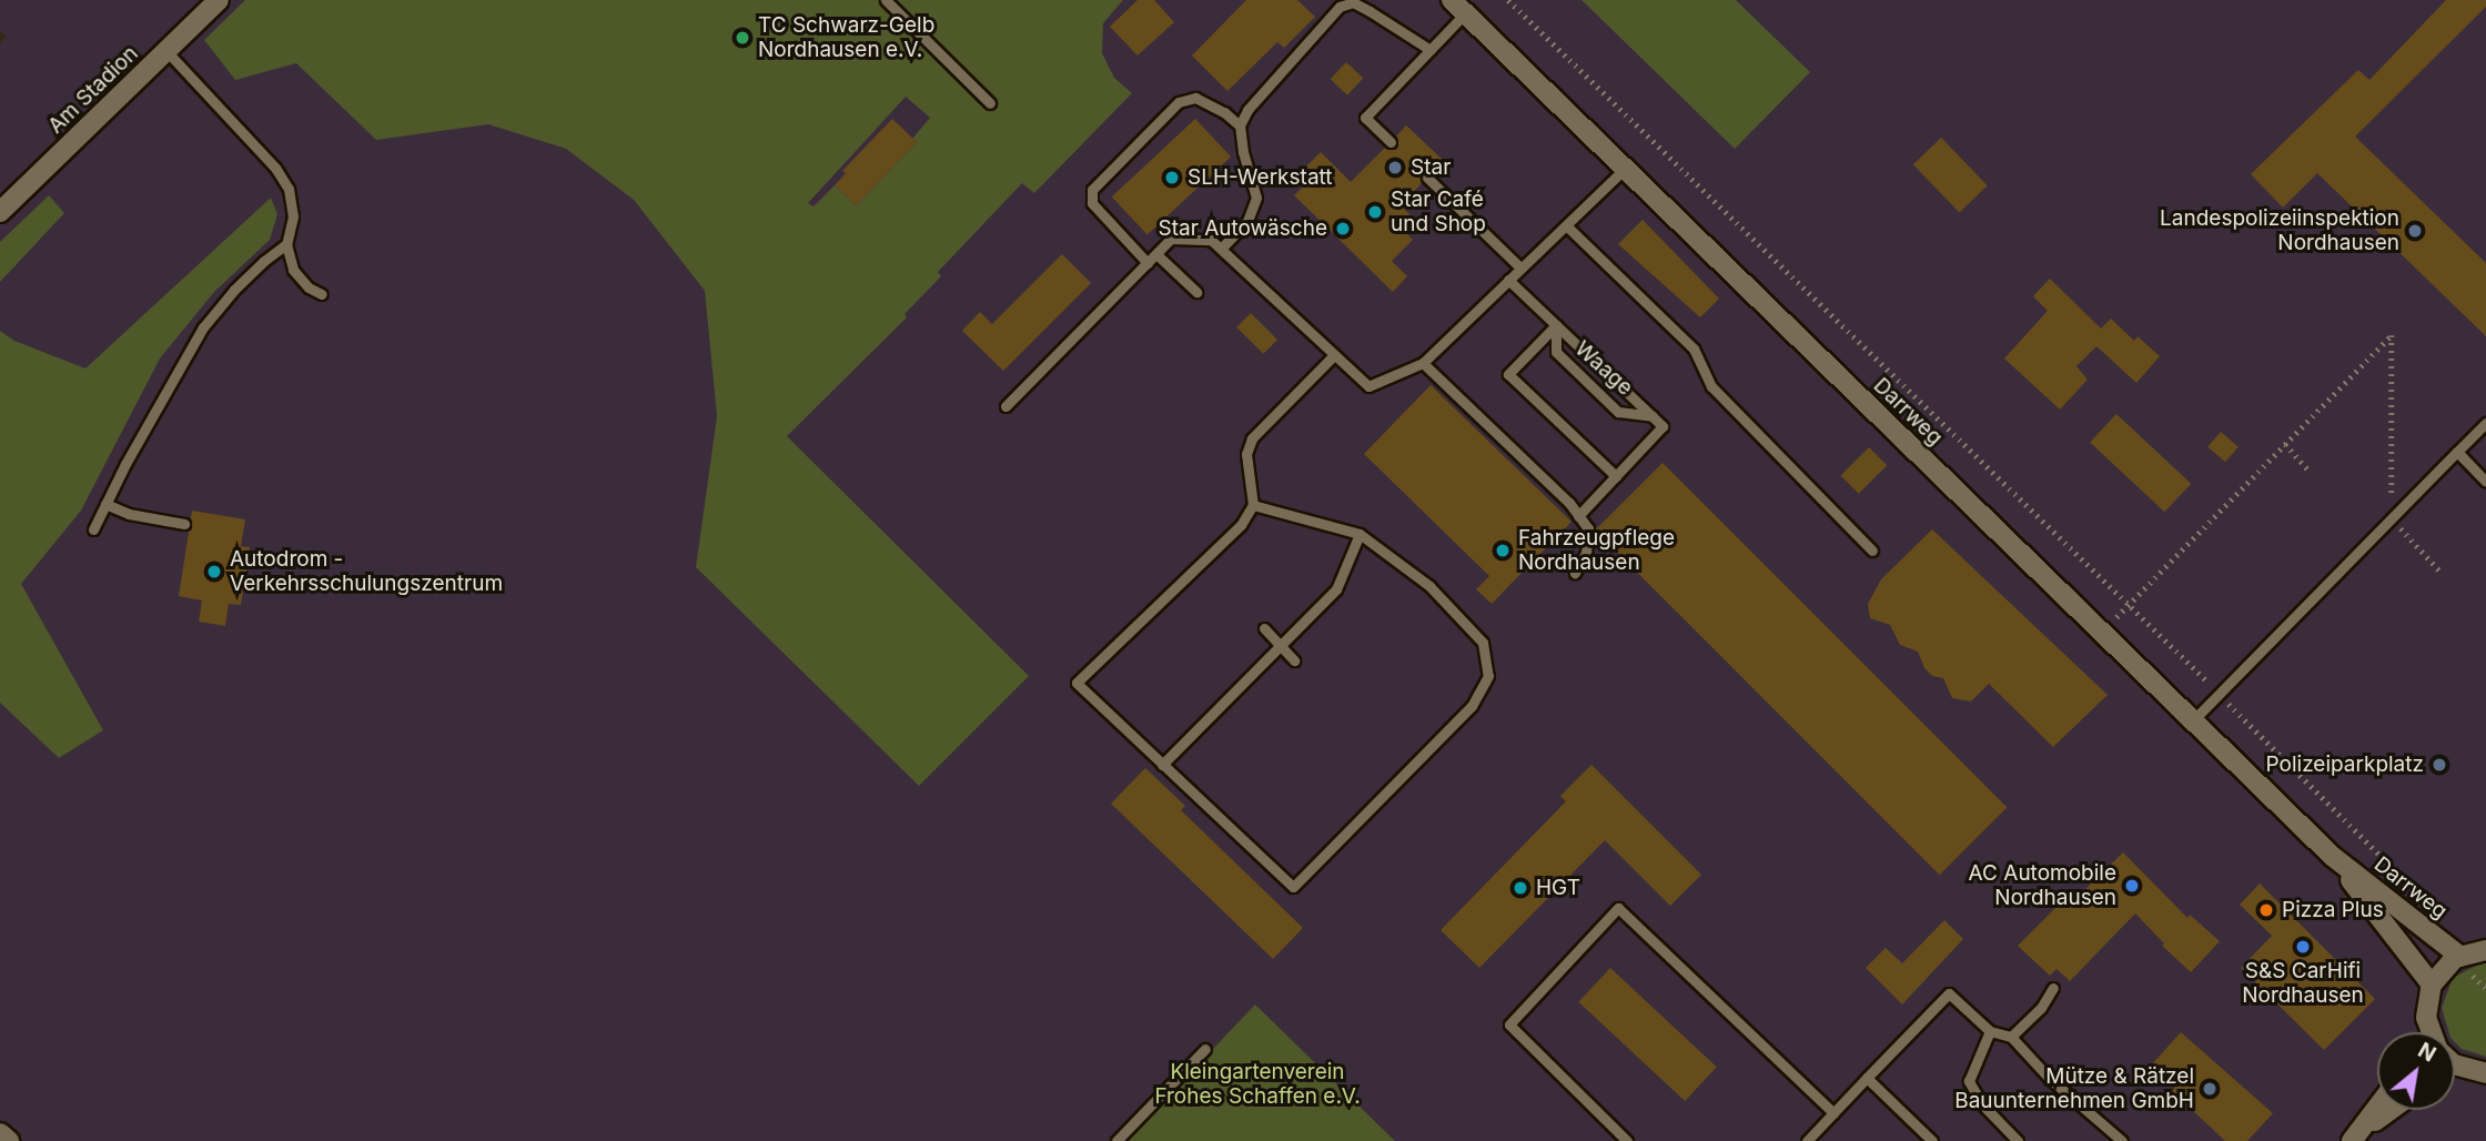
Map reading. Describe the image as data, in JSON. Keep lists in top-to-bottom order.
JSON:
{
  "streets": {
    "street": ["Am Stadion", "Darrweg"],
    "lane": ["Waage"]
  },
  "parks": ["Kleingartenverein Frohes Schaffen e.V."],
  "places": [
    "TC Schwarz-Gelb Nordhausen e.V.",
    "Star",
    "SLH-Werkstatt",
    "Star Café und Shop",
    "Star Autowäsche",
    "Landespolizeiinspektion Nordhausen",
    "Fahrzeugpflege Nordhausen",
    "Autodrom - Verkehrsschulungszentrum",
    "Polizeiparkplatz",
    "AC Automobile Nordhausen",
    "HGT",
    "Pizza Plus",
    "S&S CarHifi Nordhausen",
    "Mütze & Rätzel Bauunternehmen GmbH"
  ],
  "north": "top right"
}
